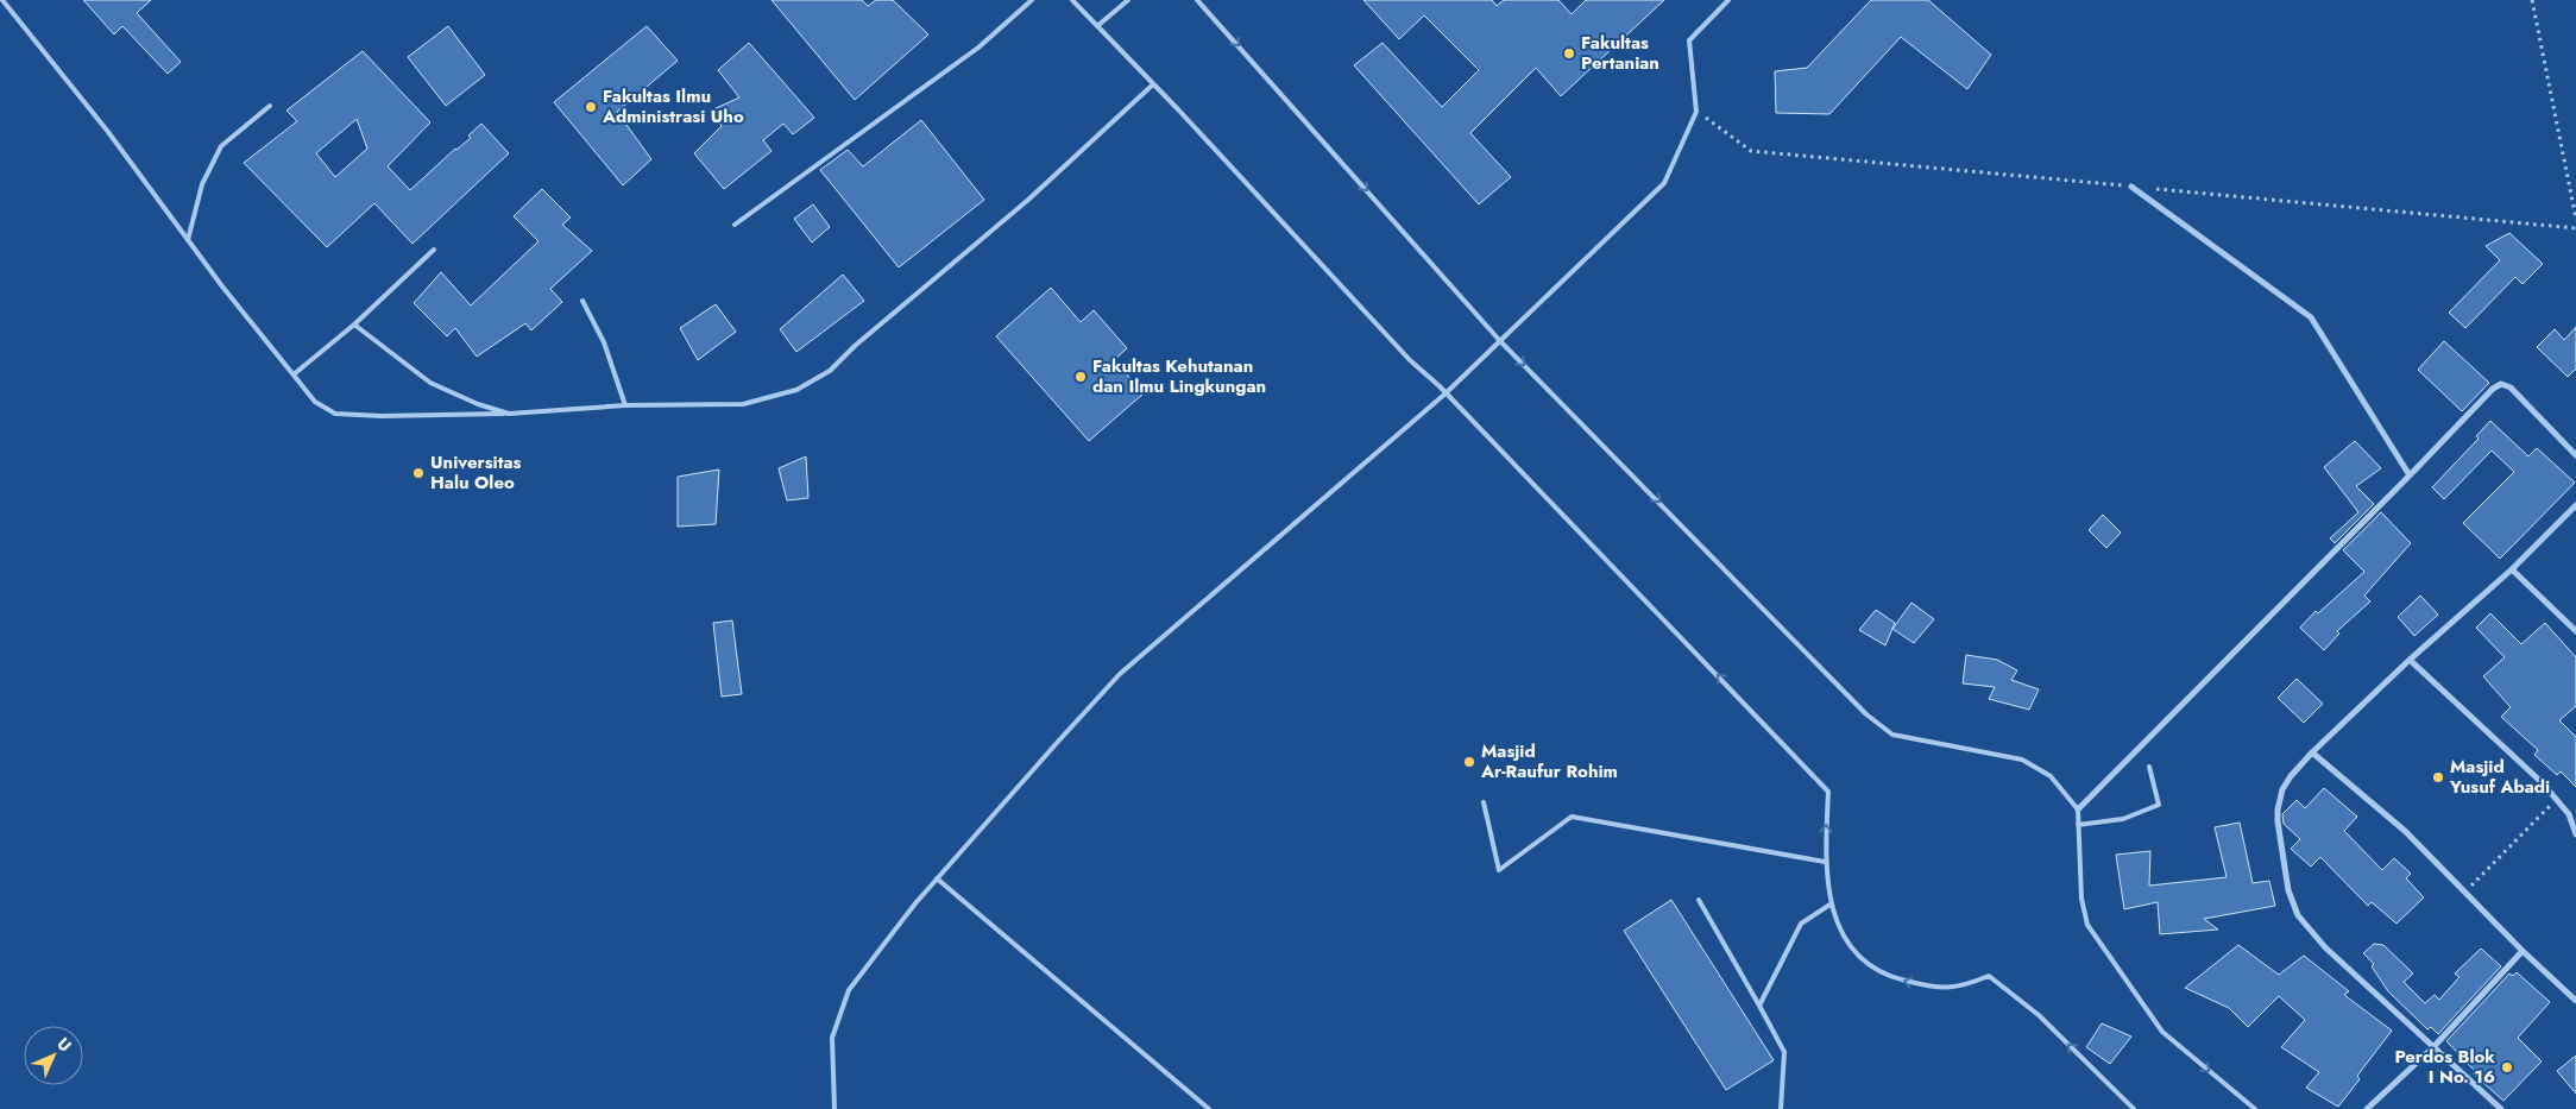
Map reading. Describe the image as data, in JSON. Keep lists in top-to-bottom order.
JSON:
{
  "places": [
    "Fakultas Pertanian",
    "Fakultas Ilmu Administrasi Uho",
    "Fakultas Kehutanan dan Ilmu Lingkungan",
    "Universitas Halu Oleo",
    "Masjid Ar-Raufur Rohim",
    "Masjid Yusuf Abadi",
    "Perdos Blok I No. 16"
  ],
  "north": "top right"
}
